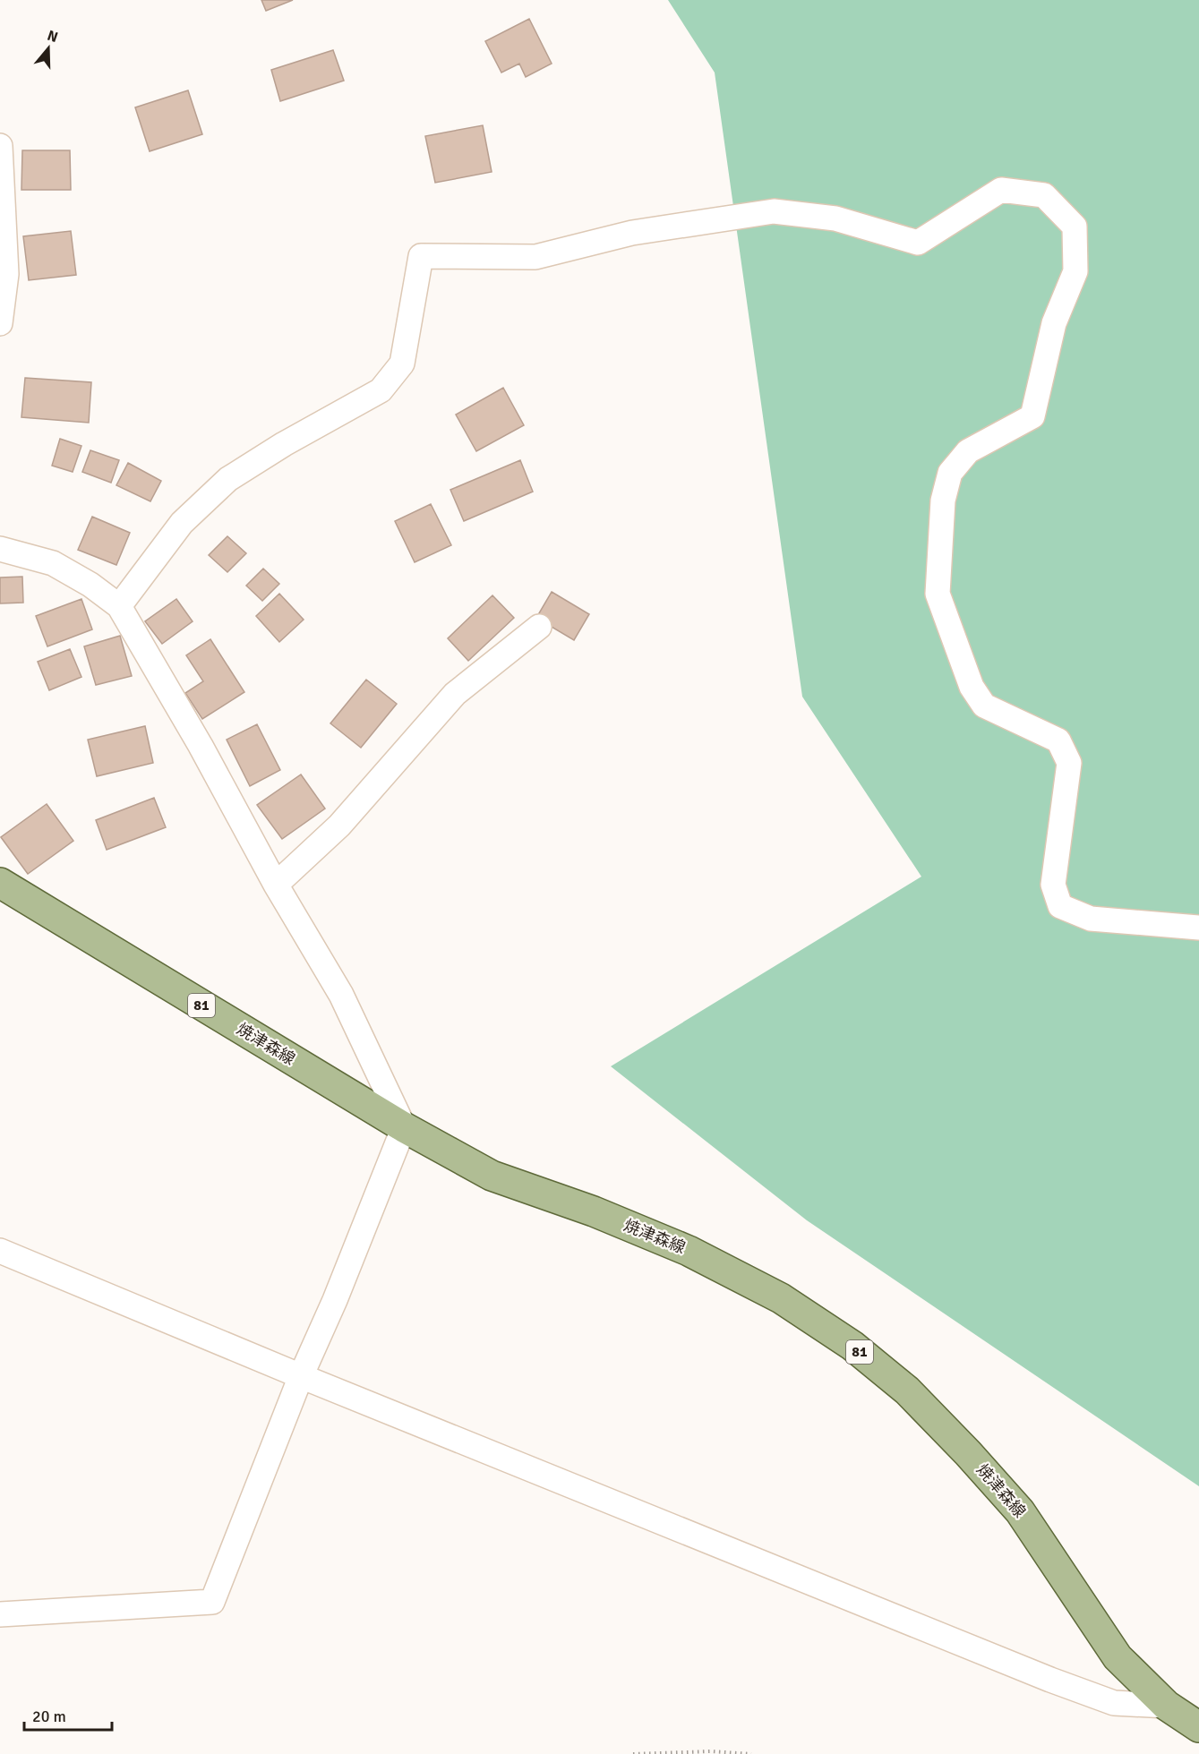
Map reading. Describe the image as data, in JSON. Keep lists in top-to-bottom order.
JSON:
{
  "streets": {
    "main road": ["81", "焼津森線"]
  },
  "scale_bar": "20 m",
  "north": "top"
}
